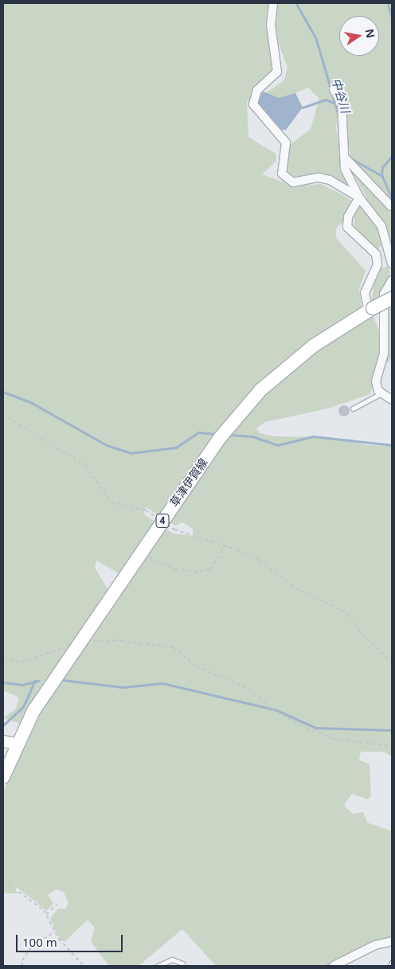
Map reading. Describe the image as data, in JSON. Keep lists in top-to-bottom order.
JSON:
{
  "streets": {
    "main road": ["草津伊賀線", "4"]
  },
  "water": ["中谷川"],
  "scale_bar": "100 m",
  "north": "right"
}
